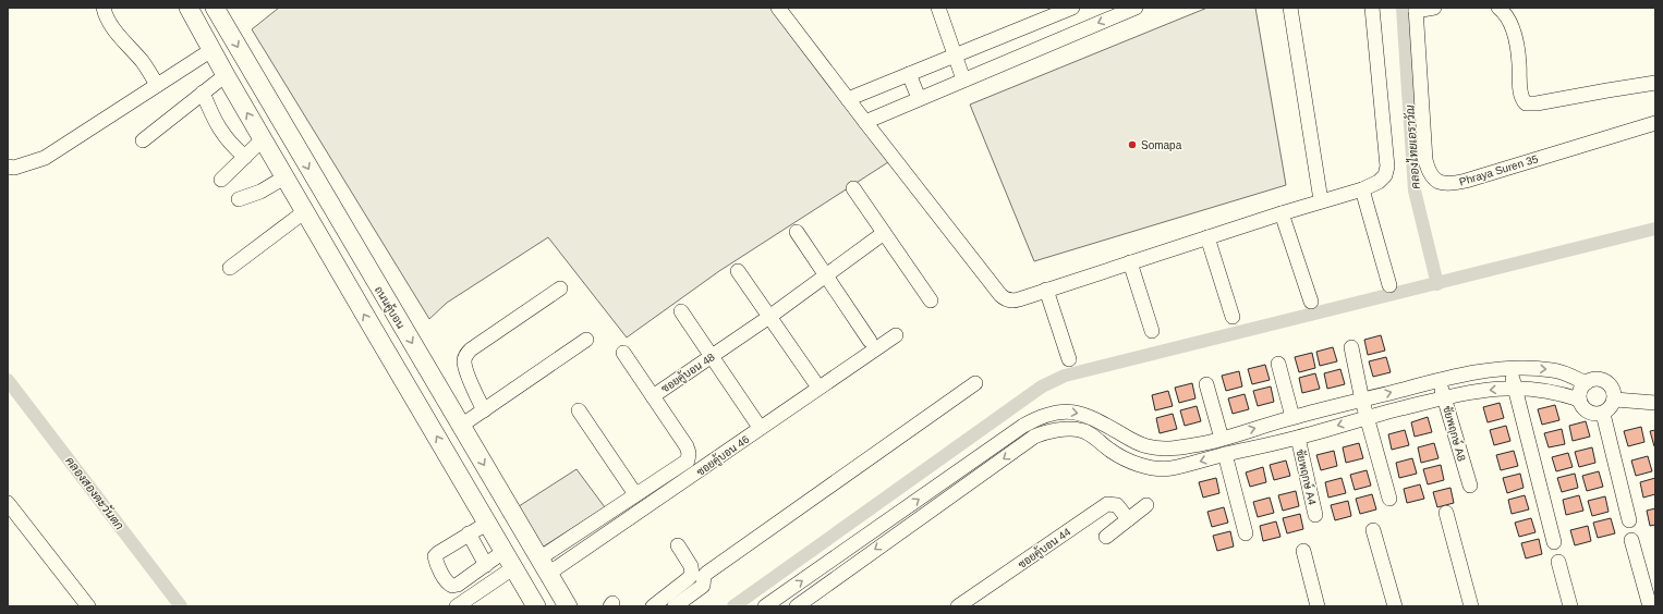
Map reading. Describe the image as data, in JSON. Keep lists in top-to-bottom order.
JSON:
{
  "streets": {
    "main road": ["ถนนคู้บอน"],
    "street": [
      "Phraya Suren 35",
      "ซอยคู้บอน 48",
      "ชัยพฤกษ์ A8",
      "ซอยคู้บอน 46",
      "ชัยพฤกษ์ A4",
      "ซอยคู้บอน 44"
    ]
  },
  "crossings": [
    ["ถนนคู้บอน", "ซอยคู้บอน 48"],
    ["ถนนคู้บอน", "ซอยคู้บอน 46"],
    ["ซอยคู้บอน 48", "ซอยคู้บอน 46"]
  ],
  "water": ["คลองไทยเอราวัณ", "คลองสองตะวันตก"],
  "places": ["Somapa"]
}
